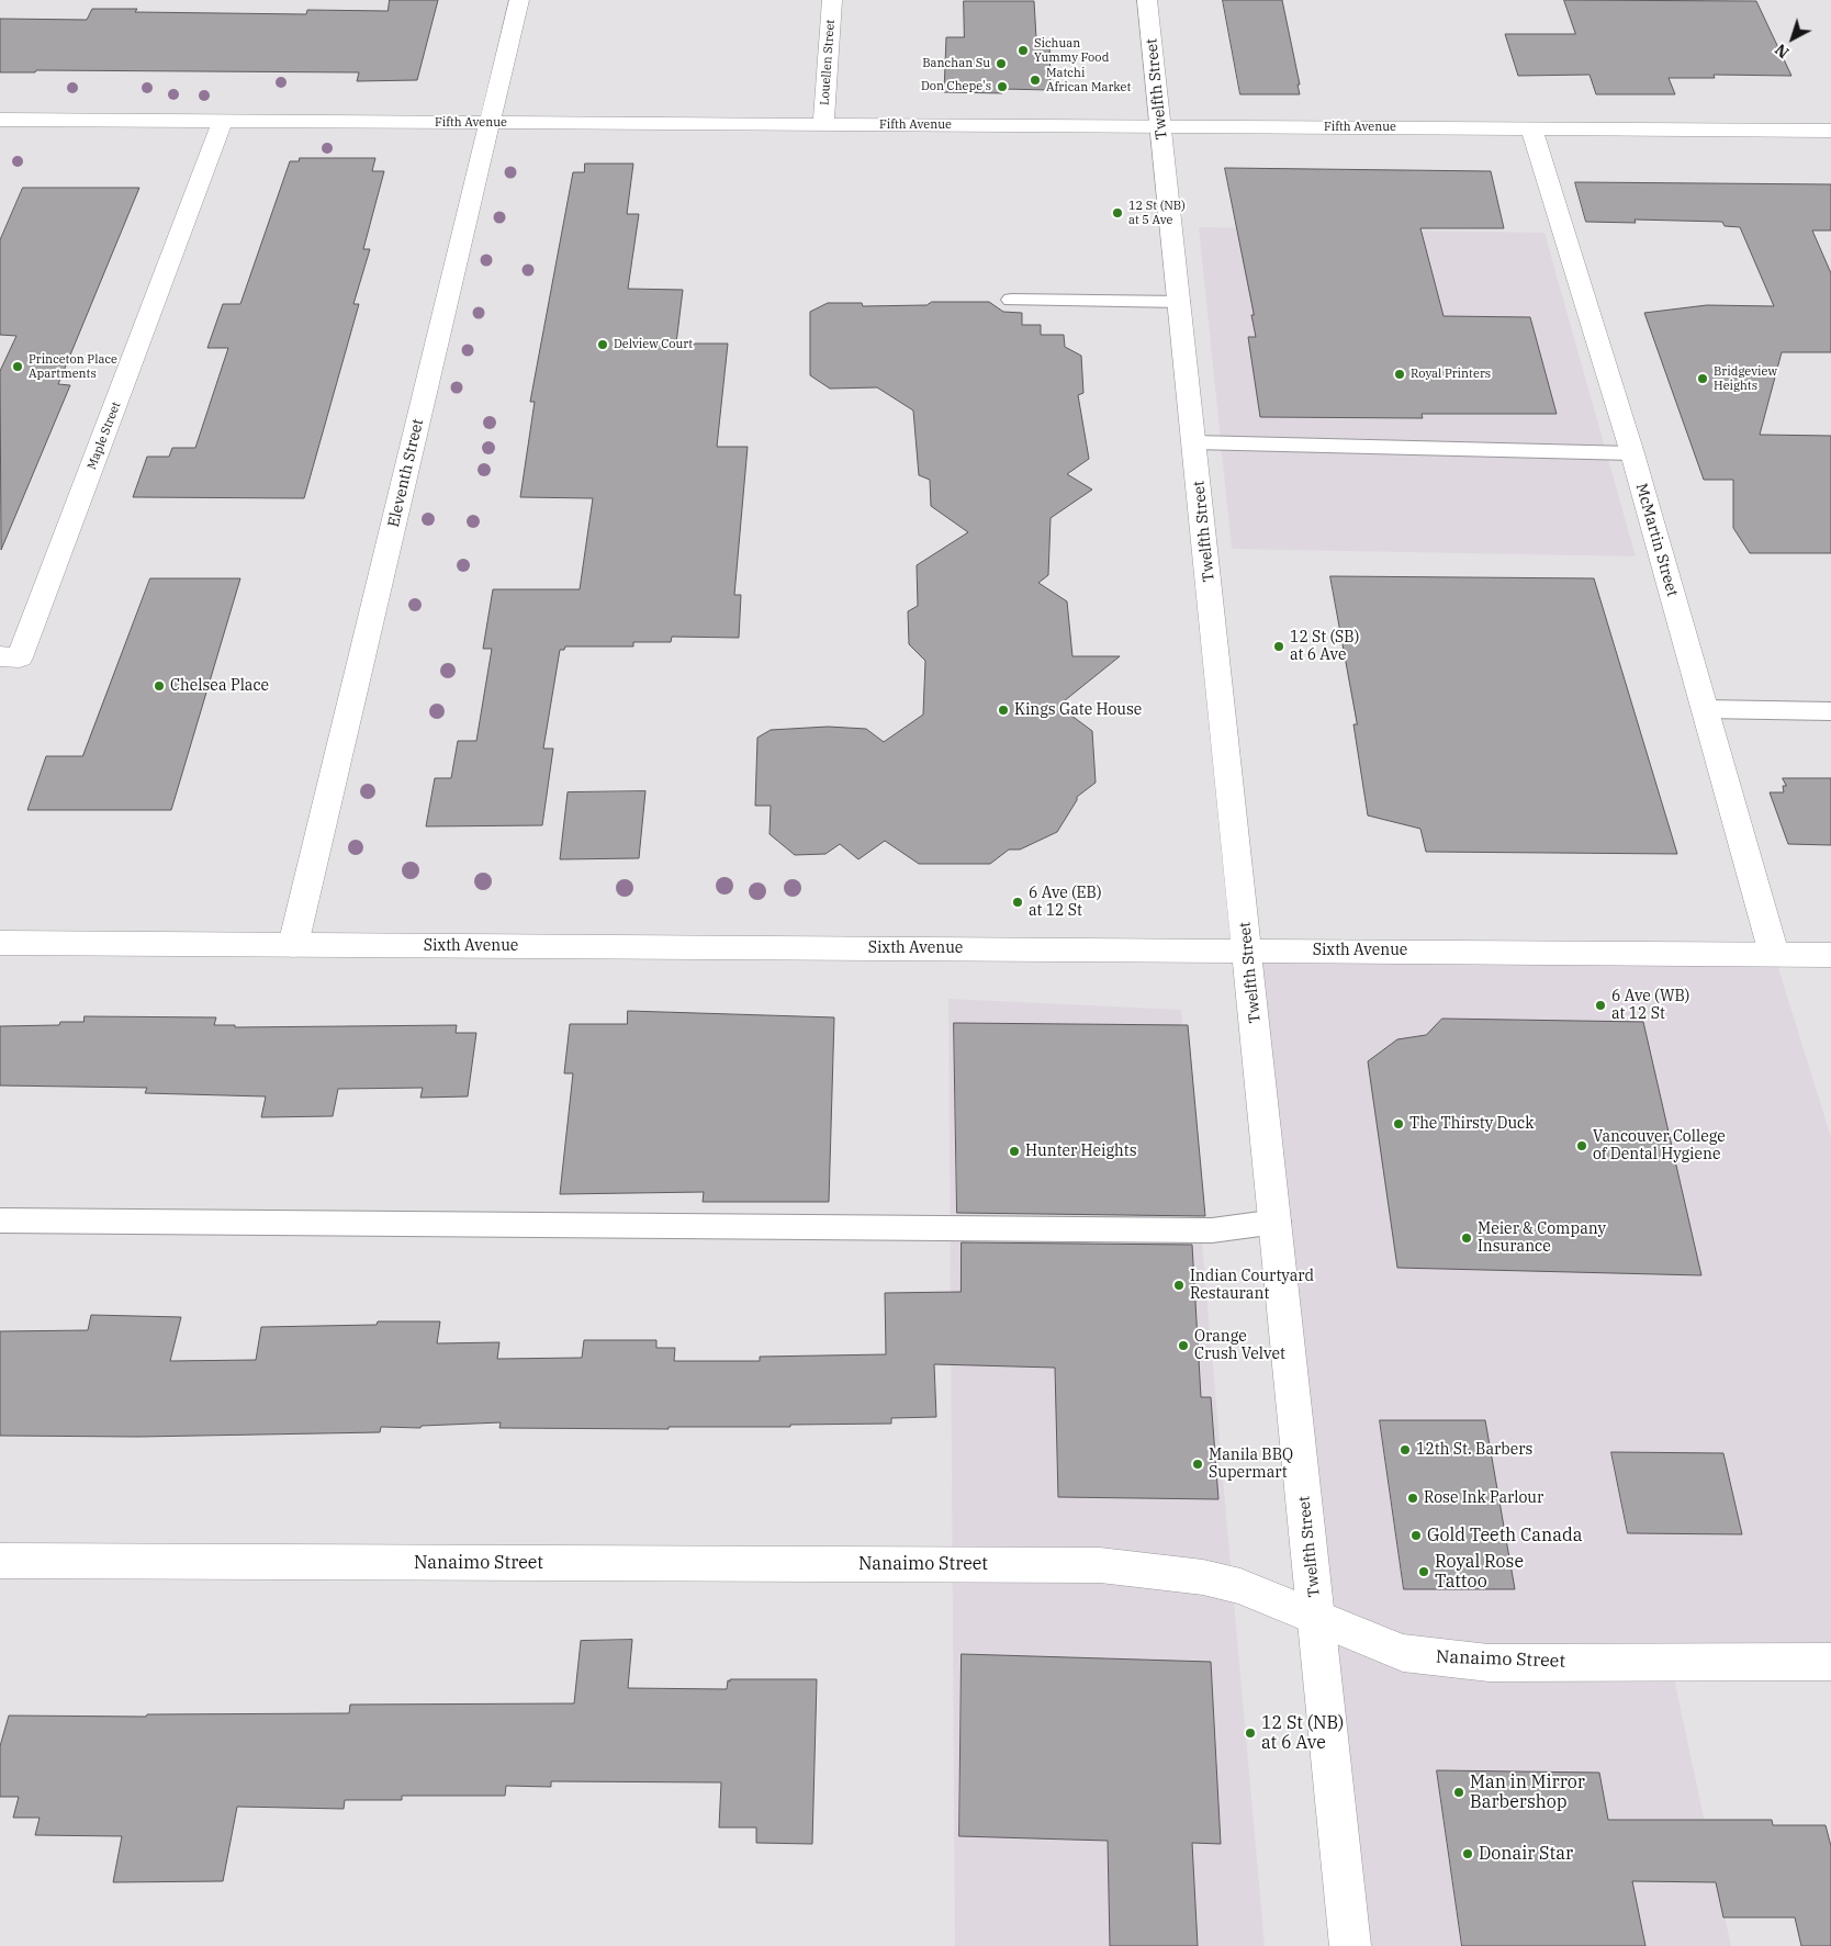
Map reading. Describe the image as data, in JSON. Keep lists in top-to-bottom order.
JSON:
{
  "streets": {
    "street": [
      "Louellen Street",
      "Twelfth Street",
      "Fifth Avenue",
      "Maple Street",
      "Eleventh Street",
      "McMartin Street",
      "Sixth Avenue",
      "Nanaimo Street"
    ]
  },
  "crossings": [
    ["Louellen Street", "Fifth Avenue"],
    ["Twelfth Street", "Fifth Avenue"],
    ["Twelfth Street", "Sixth Avenue"],
    ["Twelfth Street", "Nanaimo Street"],
    ["Fifth Avenue", "Maple Street"],
    ["Fifth Avenue", "Eleventh Street"],
    ["Fifth Avenue", "McMartin Street"],
    ["Eleventh Street", "Sixth Avenue"],
    ["McMartin Street", "Sixth Avenue"]
  ],
  "places": [
    "Sichuan Yummy Food",
    "Banchan Su",
    "Matchi African Market",
    "Don Chepe's",
    "12 St (NB) at 5 Ave",
    "Delview Court",
    "Princeton Place Apartments",
    "Royal Printers",
    "Bridgeview Heights",
    "12 St (SB) at 6 Ave",
    "Chelsea Place",
    "Kings Gate House",
    "6 Ave (EB) at 12 St",
    "6 Ave (WB) at 12 St",
    "The Thirsty Duck",
    "Vancouver College of Dental Hygiene",
    "Hunter Heights",
    "Meier & Company Insurance",
    "Indian Courtyard Restaurant",
    "Orange Crush Velvet",
    "12th St. Barbers",
    "Manila BBQ Supermart",
    "Rose Ink Parlour",
    "Gold Teeth Canada",
    "Royal Rose Tattoo",
    "12 St (NB) at 6 Ave",
    "Man in Mirror Barbershop",
    "Donair Star"
  ],
  "north": "bottom left"
}
